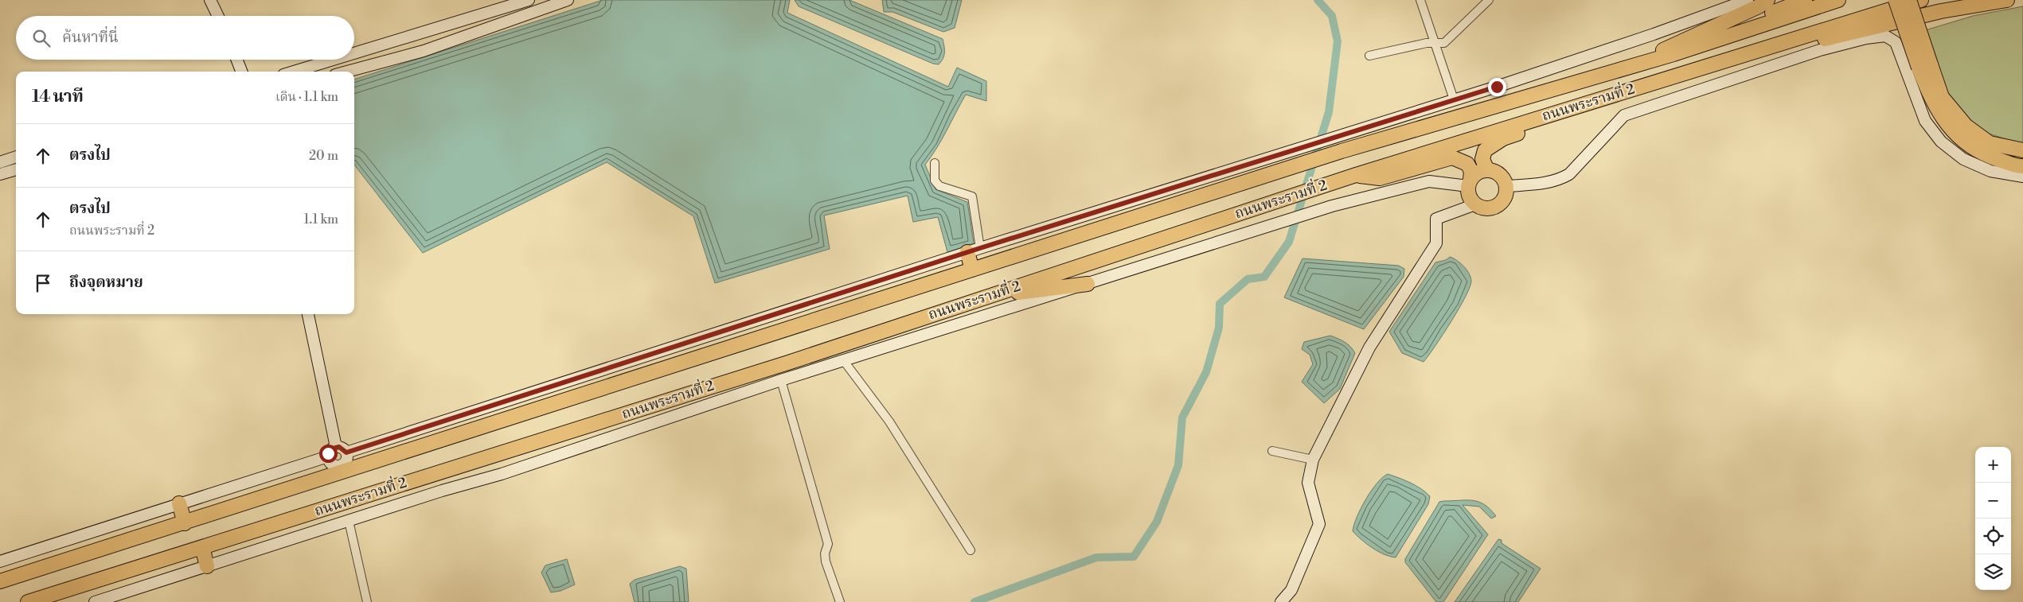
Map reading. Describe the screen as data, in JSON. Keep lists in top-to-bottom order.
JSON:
{
  "streets": {
    "highway": ["ถนนพระรามที่ 2"]
  },
  "page": {
    "search": "ค้นหาที่นี่",
    "heading": ["14 นาที", "เดิน · 1.1 km"],
    "list": [
      ["ตรงไป", "20 m"],
      ["ตรงไป", "ถนนพระรามที่ 2", "1.1 km"],
      "ถึงจุดหมาย"
    ],
    "map_buttons": ["+", "−"]
  }
}
